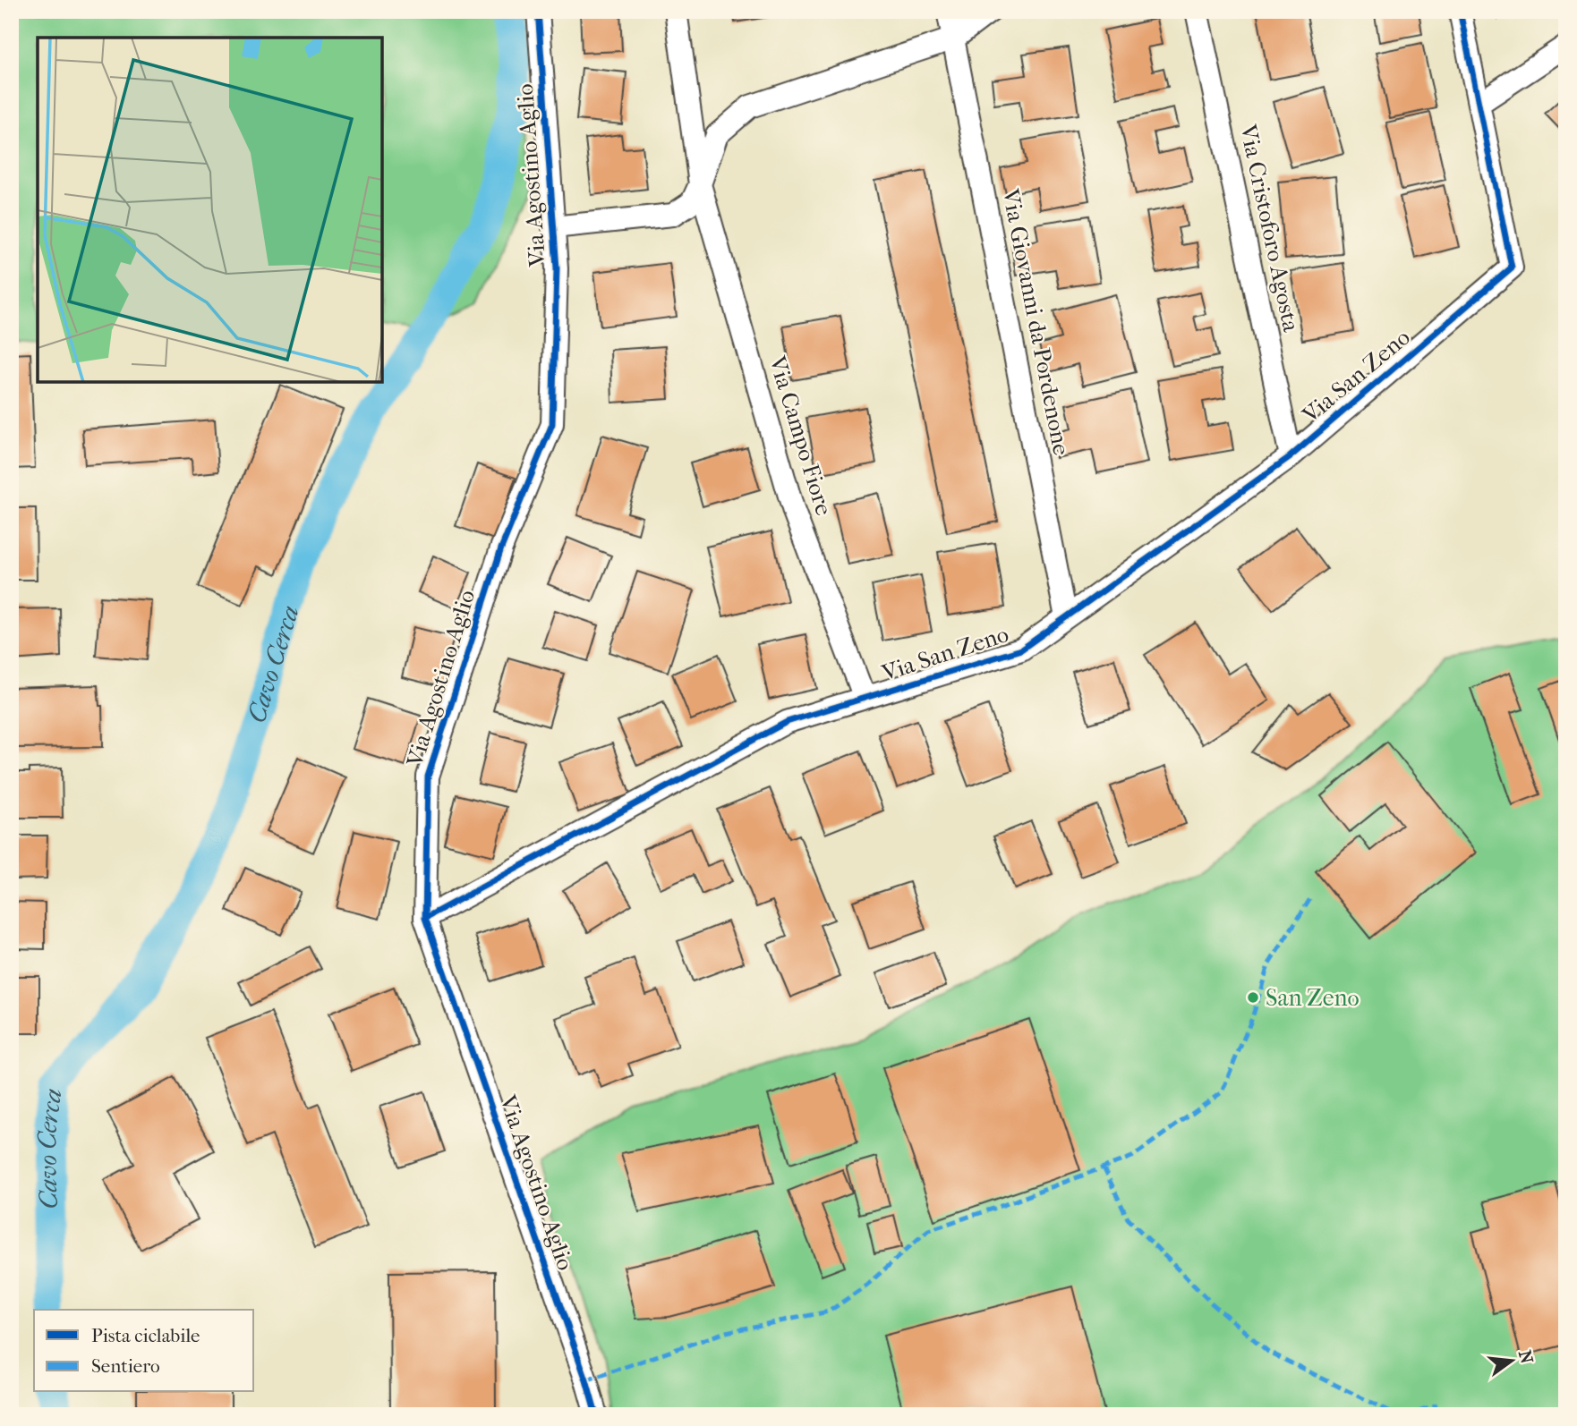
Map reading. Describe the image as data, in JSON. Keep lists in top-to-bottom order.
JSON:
{
  "streets": {
    "street": [
      "Via Agostino Aglio",
      "Via Cristoforo Agosta",
      "Via Giovanni da Pordenone",
      "Via San Zeno",
      "Via Campo Fiore"
    ]
  },
  "crossings": [
    ["Via Agostino Aglio", "Via San Zeno"],
    ["Via Cristoforo Agosta", "Via San Zeno"],
    ["Via Giovanni da Pordenone", "Via San Zeno"],
    ["Via San Zeno", "Via Campo Fiore"]
  ],
  "water": ["Cavo Cerca"],
  "places": ["San Zeno"],
  "legend": ["Pista ciclabile", "Sentiero"],
  "north": "right"
}
